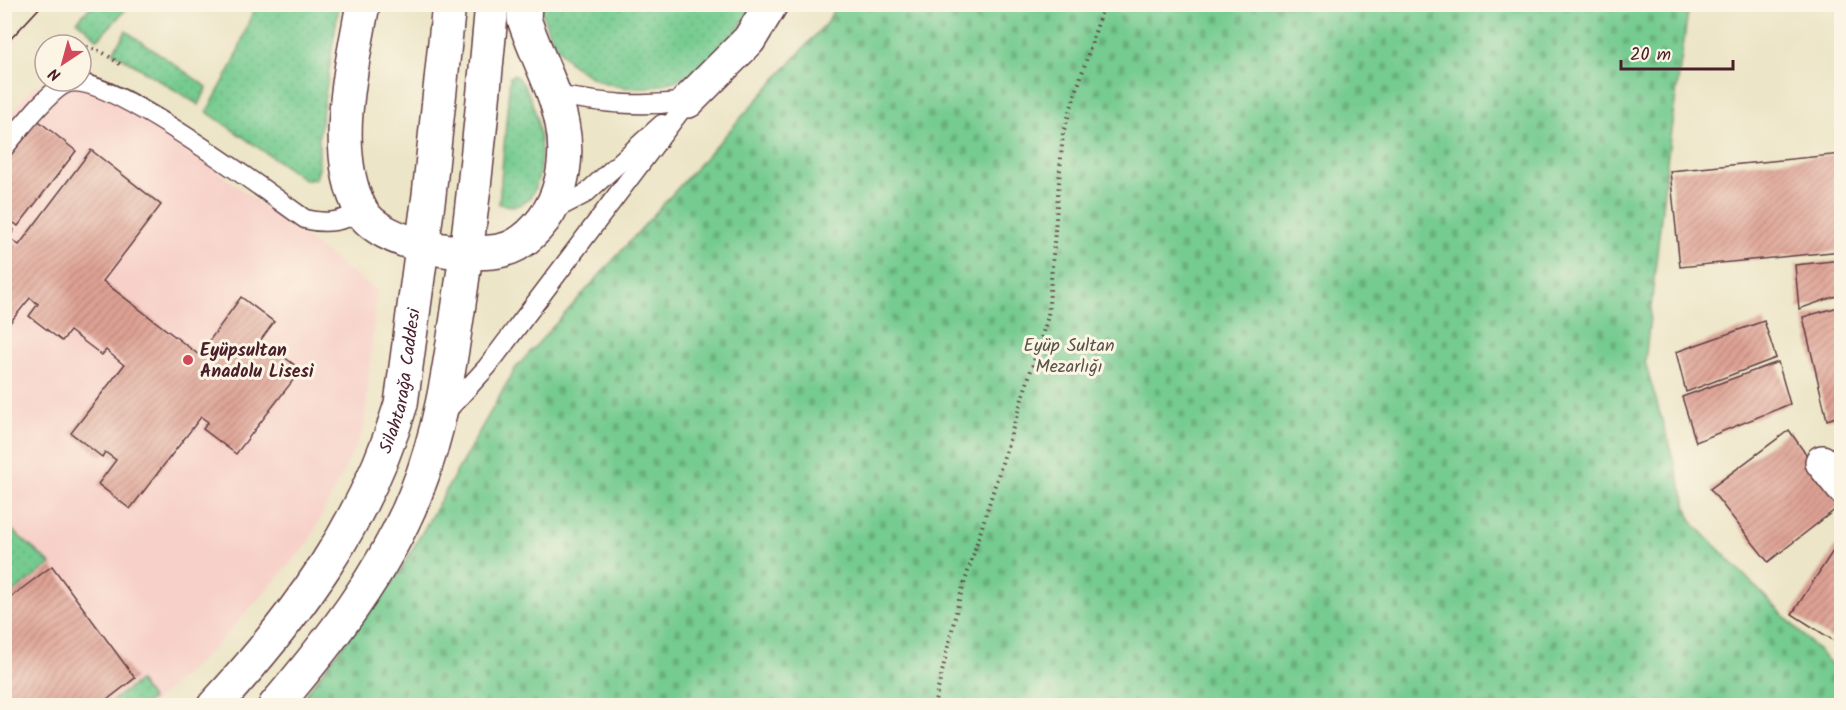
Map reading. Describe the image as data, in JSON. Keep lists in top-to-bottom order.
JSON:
{
  "streets": {
    "main road": ["Silahtarağa Caddesi"]
  },
  "parks": ["Eyüp Sultan Mezarlığı"],
  "places": ["Eyüpsultan Anadolu Lisesi"],
  "scale_bar": "20 m",
  "north": "bottom left"
}
